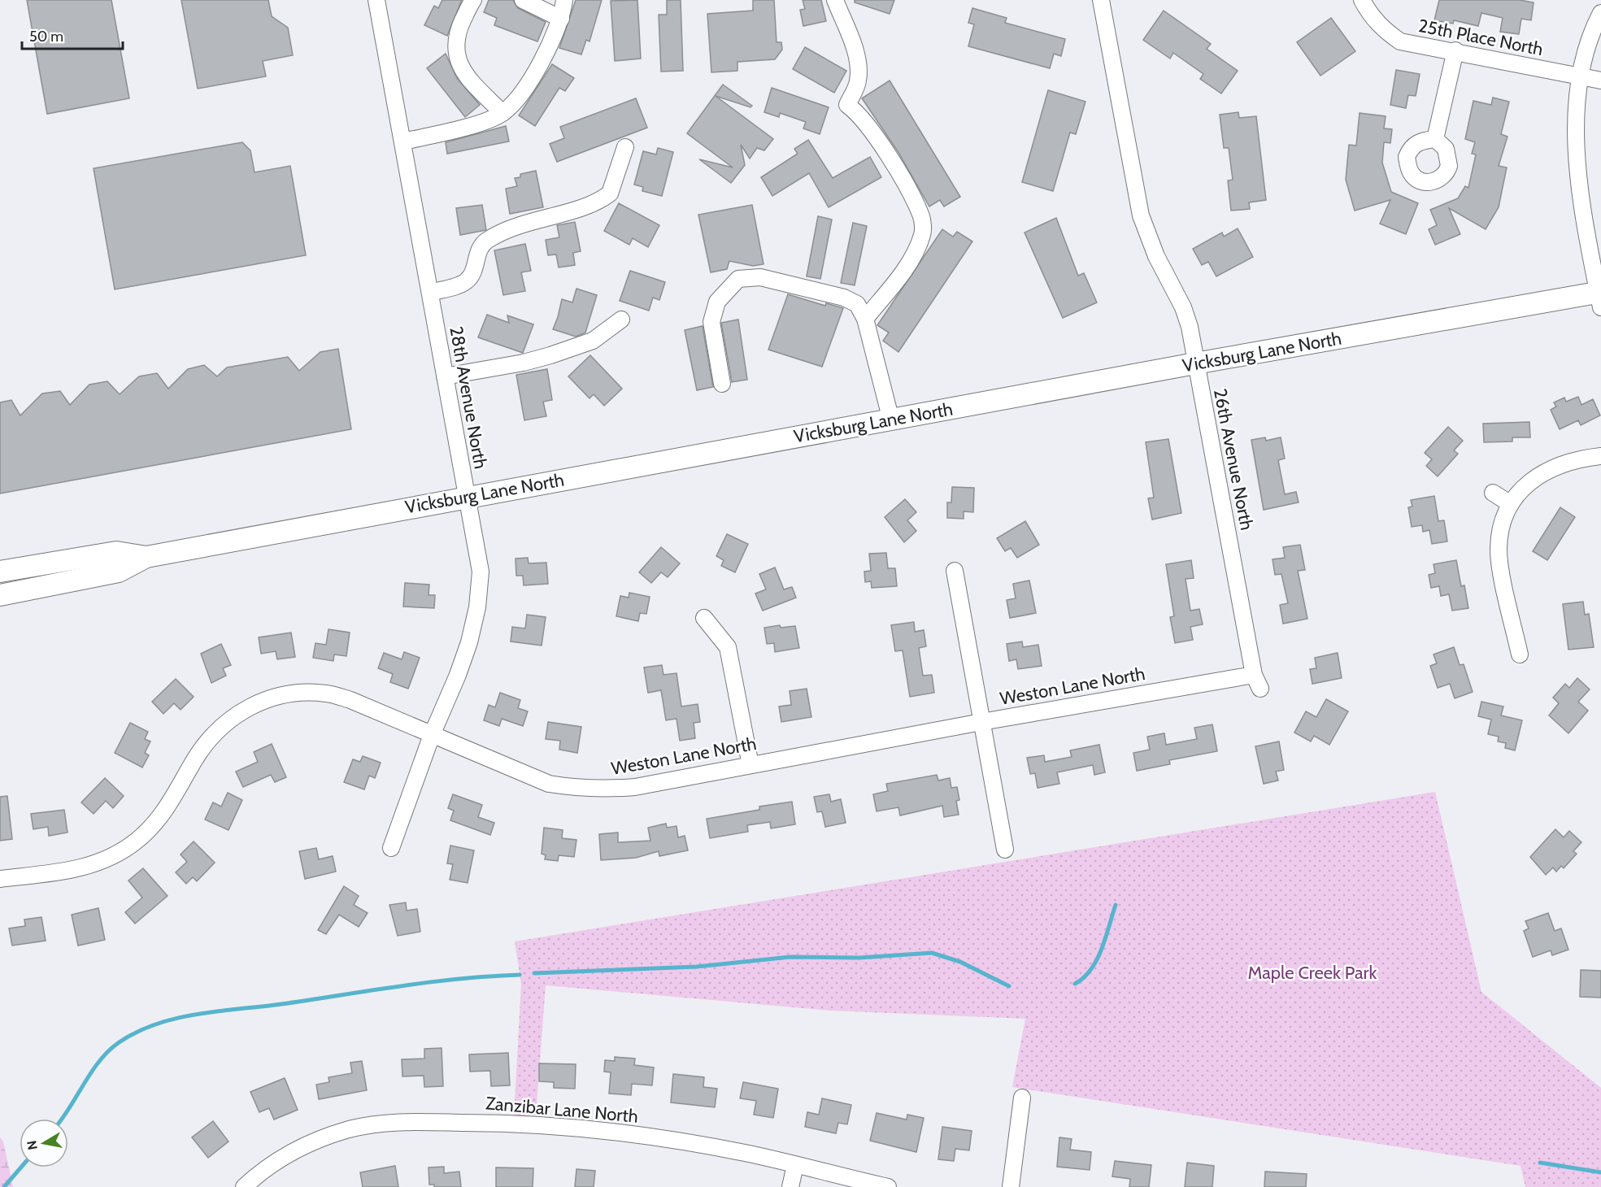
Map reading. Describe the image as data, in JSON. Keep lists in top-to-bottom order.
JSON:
{
  "streets": {
    "main road": ["Vicksburg Lane North"],
    "street": [
      "25th Place North",
      "28th Avenue North",
      "26th Avenue North",
      "Weston Lane North",
      "Zanzibar Lane North"
    ]
  },
  "crossings": [
    ["Vicksburg Lane North", "28th Avenue North"],
    ["Vicksburg Lane North", "26th Avenue North"],
    ["28th Avenue North", "Weston Lane North"],
    ["26th Avenue North", "Weston Lane North"]
  ],
  "parks": ["Maple Creek Park"],
  "scale_bar": "50 m",
  "north": "left"
}
